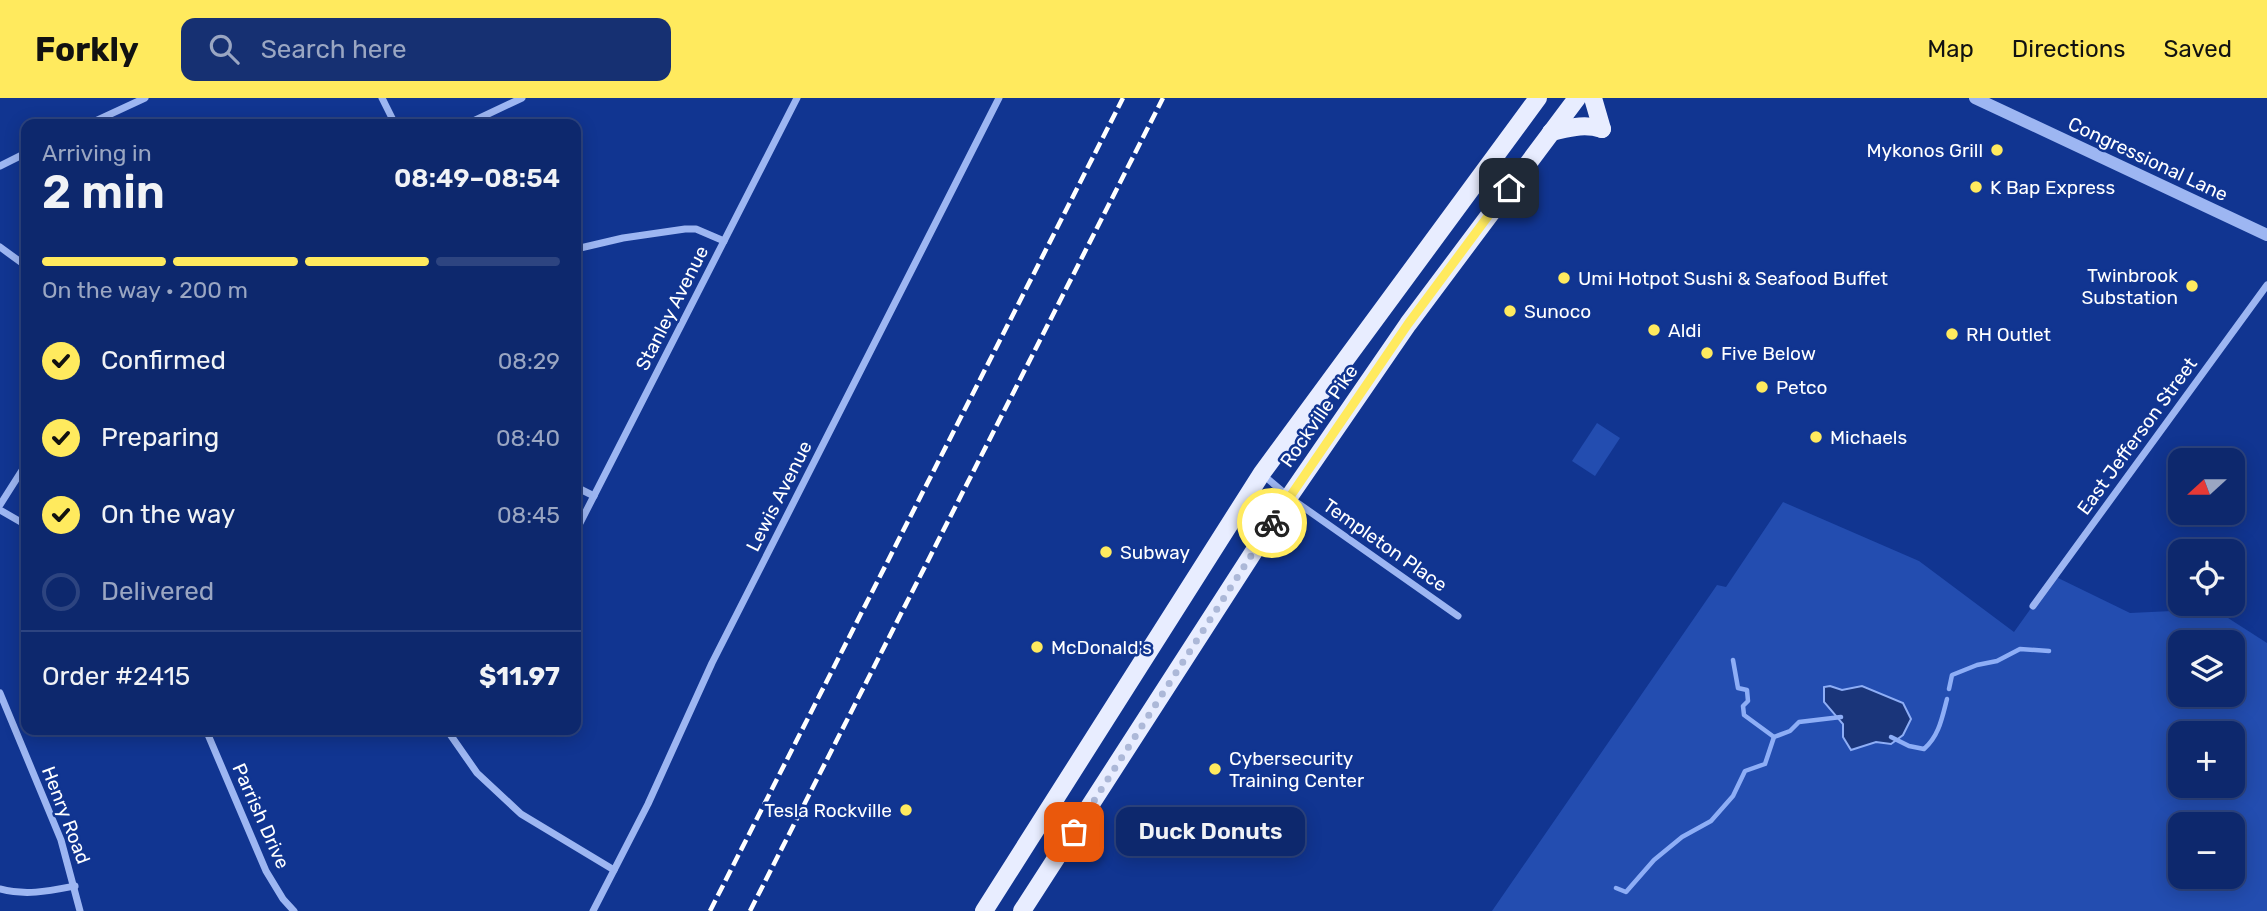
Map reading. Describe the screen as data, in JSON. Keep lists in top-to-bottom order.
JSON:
{
  "streets": {
    "main road": ["Rockville Pike"],
    "street": [
      "Congressional Lane",
      "Stanley Avenue",
      "East Jefferson Street",
      "Lewis Avenue",
      "Templeton Place",
      "Henry Road",
      "Parrish Drive"
    ]
  },
  "crossings": [
    ["Rockville Pike", "Templeton Place"]
  ],
  "places": [
    "Mykonos Grill",
    "K Bap Express",
    "Umi Hotpot Sushi & Seafood Buffet",
    "Twinbrook Substation",
    "Sunoco",
    "Aldi",
    "RH Outlet",
    "Five Below",
    "Petco",
    "Michaels",
    "Subway",
    "McDonald's",
    "Cybersecurity Training Center",
    "Tesla Rockville",
    "Duck Donuts"
  ],
  "north": "left",
  "page": {
    "header": "Forkly",
    "search": "Search here",
    "nav": ["Map", "Directions", "Saved"],
    "heading": ["2 min", "Arriving in", "08:49–08:54"],
    "panel": ["Order #2415", "$11.97"],
    "bar": "On the way · 200 m",
    "list": [
      ["Confirmed", "08:29"],
      ["Preparing", "08:40"],
      ["On the way", "08:45"],
      "Delivered"
    ],
    "map_buttons": ["+", "−"],
    "bubble": "Duck Donuts"
  }
}
